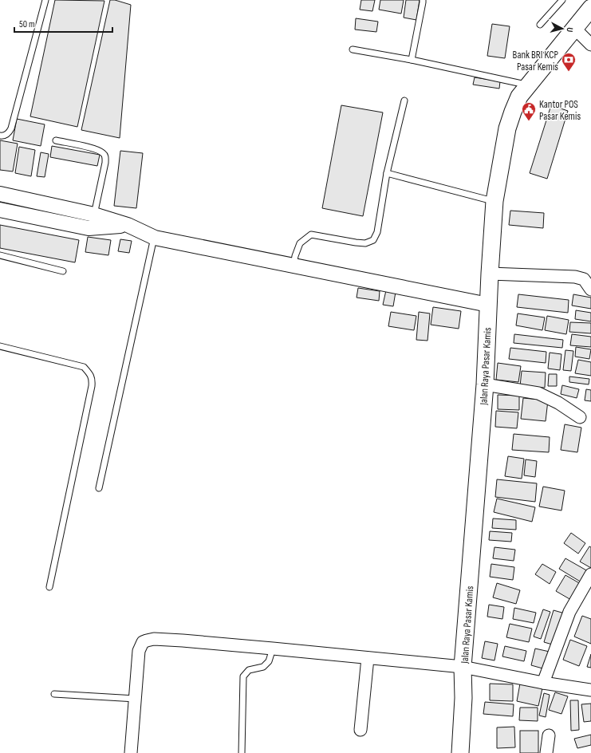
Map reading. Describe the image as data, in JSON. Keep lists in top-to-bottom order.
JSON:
{
  "streets": {
    "main road": ["Jalan Raya Pasar Kamis"]
  },
  "places": {
    "bank": ["Bank BRI KCP Pasar Kemis"],
    "public building": ["Kantor POS Pasar Kemis"]
  },
  "scale_bar": "50 m",
  "north": "right"
}
